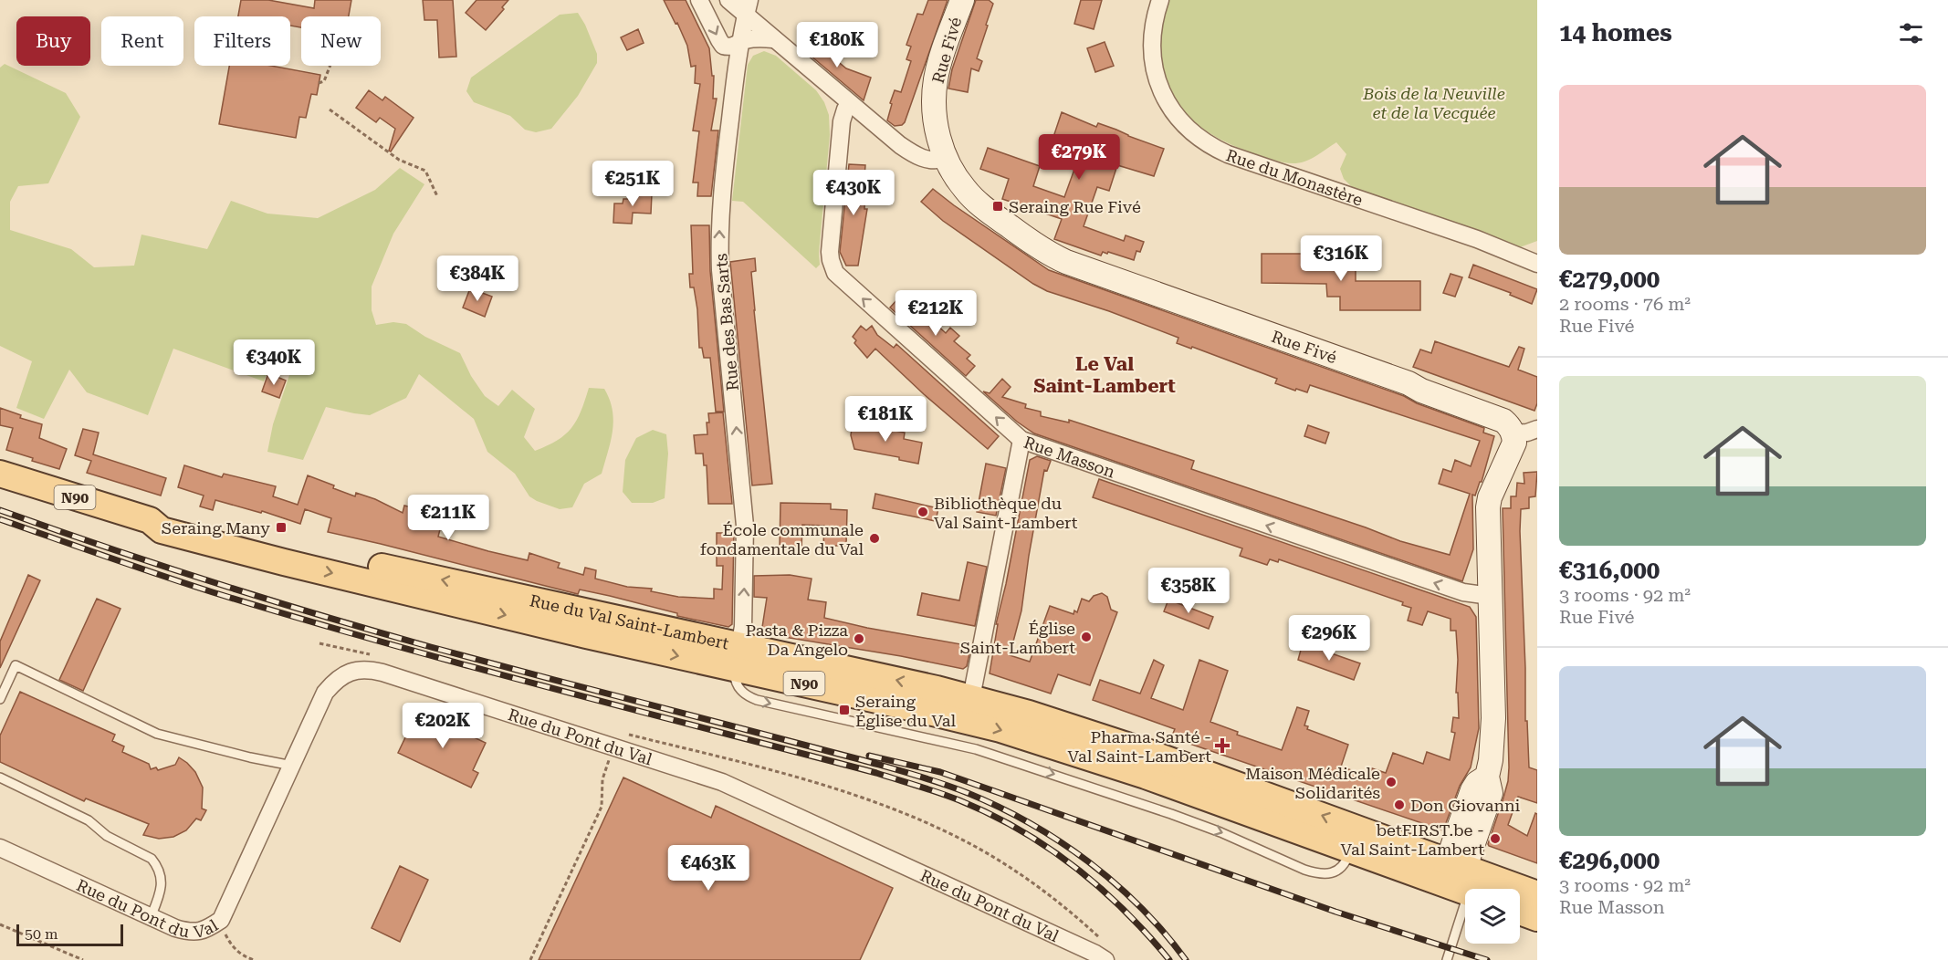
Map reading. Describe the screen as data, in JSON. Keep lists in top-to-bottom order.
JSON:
{
  "streets": {
    "main road": ["N90", "Rue du Val Saint-Lambert"],
    "street": [
      "Rue Fivé",
      "Rue du Monastère",
      "Rue des Bas Sarts",
      "Rue Masson",
      "Rue du Pont du Val"
    ]
  },
  "crossings": [
    ["Rue des Bas Sarts", "Rue du Val Saint-Lambert"]
  ],
  "one_way": ["Rue des Bas Sarts", "Rue Masson"],
  "districts": ["Le Val Saint-Lambert"],
  "parks": ["Bois de la Neuville et de la Vecquée"],
  "places": {
    "transit": ["Seraing Rue Fivé", "Seraing Many", "Seraing Église du Val"],
    "other": [
      "Bibliothèque du Val Saint-Lambert",
      "École communale fondamentale du Val",
      "Église Saint-Lambert",
      "Pasta & Pizza Da Angelo",
      "Maison Médicale Solidarités",
      "Don Giovanni",
      "betFIRST.be - Val Saint-Lambert"
    ],
    "health": ["Pharma Santé - Val Saint-Lambert"]
  },
  "scale_bar": "50 m",
  "page": {
    "heading": "14 homes",
    "chip": [
      "Buy",
      "Rent",
      "Filters",
      "New"
    ],
    "price": [
      "€180K",
      "€279K",
      "€251K",
      "€430K",
      "€316K",
      "€384K",
      "€212K",
      "€340K",
      "€181K",
      "€211K",
      "€358K",
      "€296K",
      "€202K",
      "€463K"
    ],
    "list": [
      {
        "name": "€279,000",
        "note": "2 rooms · 76 m² · Rue Fivé"
      },
      {
        "name": "€316,000",
        "note": "3 rooms · 92 m² · Rue Fivé"
      },
      {
        "name": "€296,000",
        "note": "3 rooms · 92 m² · Rue Masson"
      }
    ],
    "scale": "50 m"
  }
}
